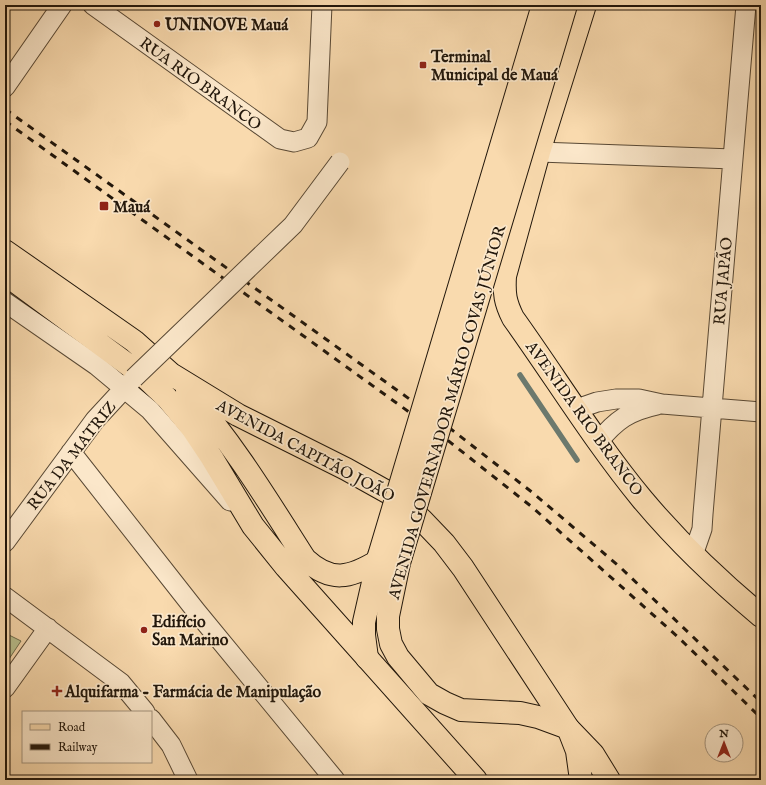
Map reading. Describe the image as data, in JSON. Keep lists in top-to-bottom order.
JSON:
{
  "streets": {
    "main road": ["AVENIDA GOVERNADOR MÁRIO COVAS JÚNIOR", "AVENIDA RIO BRANCO", "AVENIDA CAPITÃO JOÃO"],
    "street": ["RUA RIO BRANCO", "RUA JAPÃO", "RUA DA MATRIZ"]
  },
  "crossings": [
    ["RUA JAPÃO", "AVENIDA RIO BRANCO"],
    ["AVENIDA GOVERNADOR MÁRIO COVAS JÚNIOR", "AVENIDA CAPITÃO JOÃO"]
  ],
  "places": {
    "other": ["UNINOVE Mauá", "Edifício San Marino"],
    "transit": ["Terminal Municipal de Mauá", "Mauá"],
    "health": ["Alquifarma - Farmácia de Manipulação"]
  },
  "legend": ["Road", "Railway"],
  "north": "top"
}
